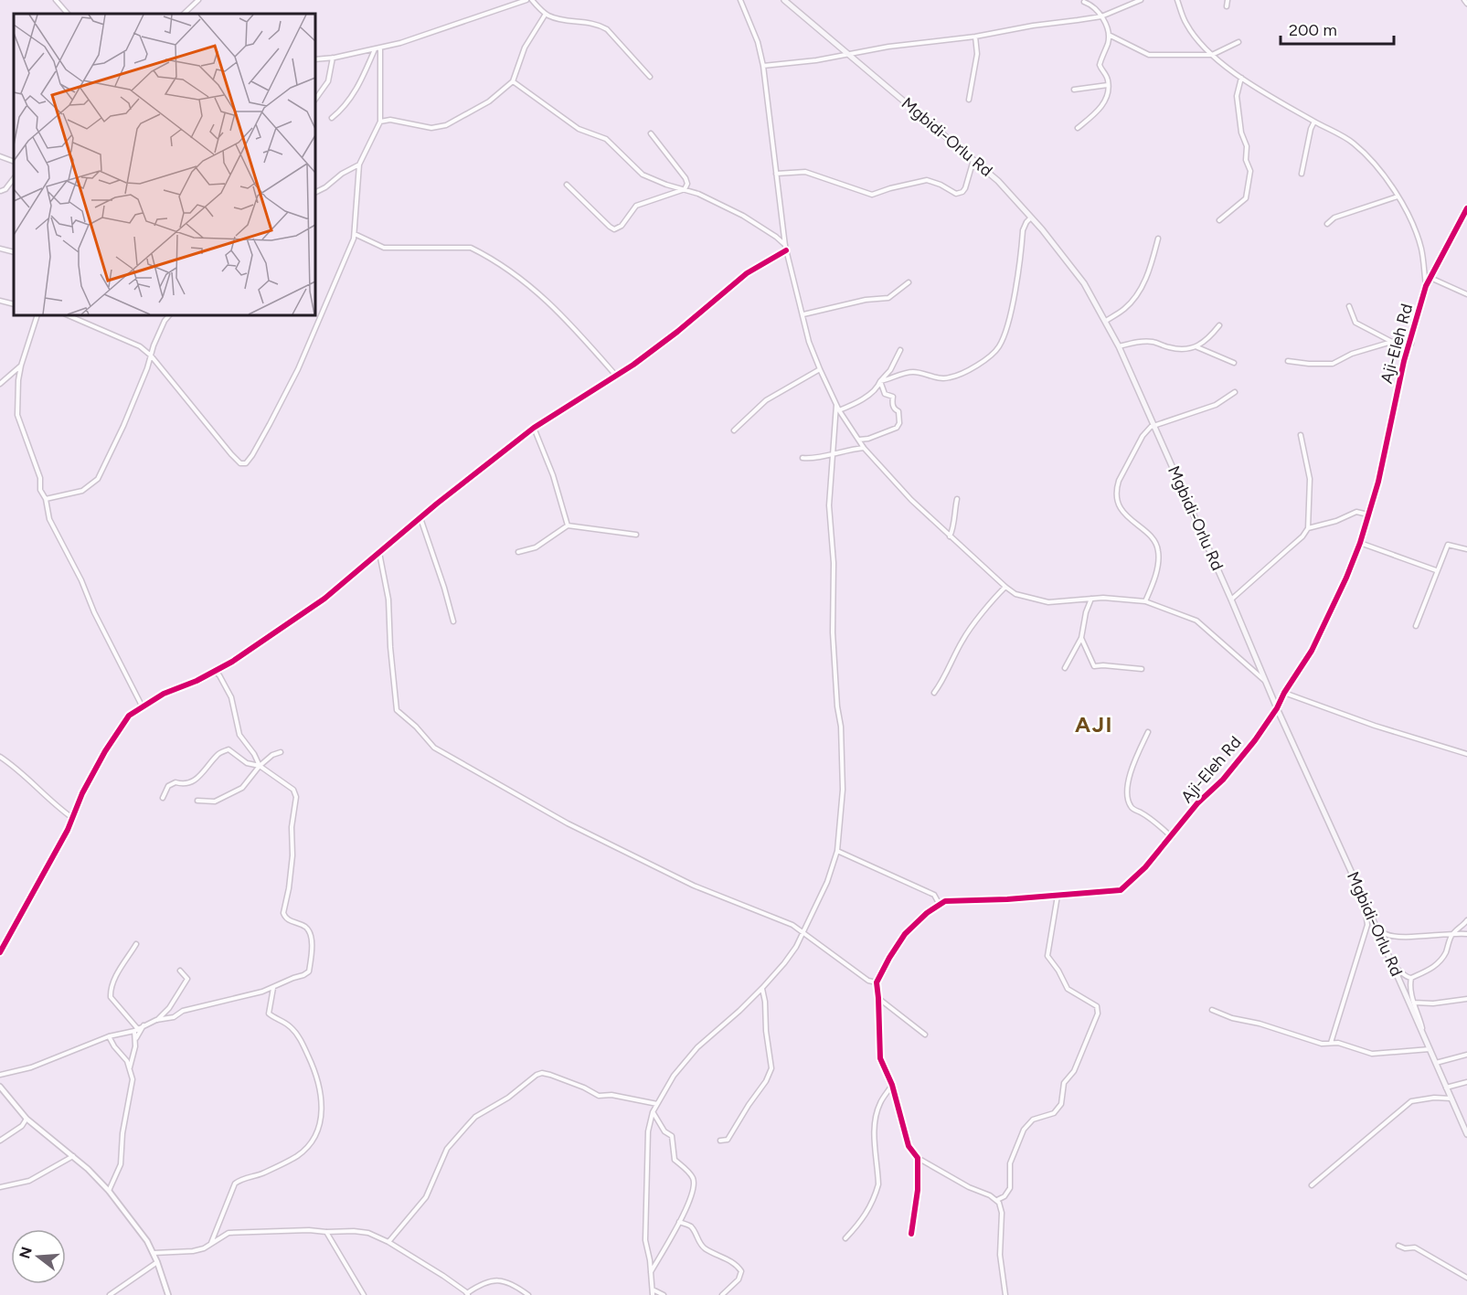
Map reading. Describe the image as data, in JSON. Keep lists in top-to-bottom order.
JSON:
{
  "streets": {
    "main road": ["Mgbidi-Orlu Rd"],
    "street": ["Aji-Eleh Rd"]
  },
  "crossings": [
    ["Mgbidi-Orlu Rd", "Aji-Eleh Rd"]
  ],
  "districts": ["AJI"],
  "scale_bar": "200 m",
  "north": "left"
}
